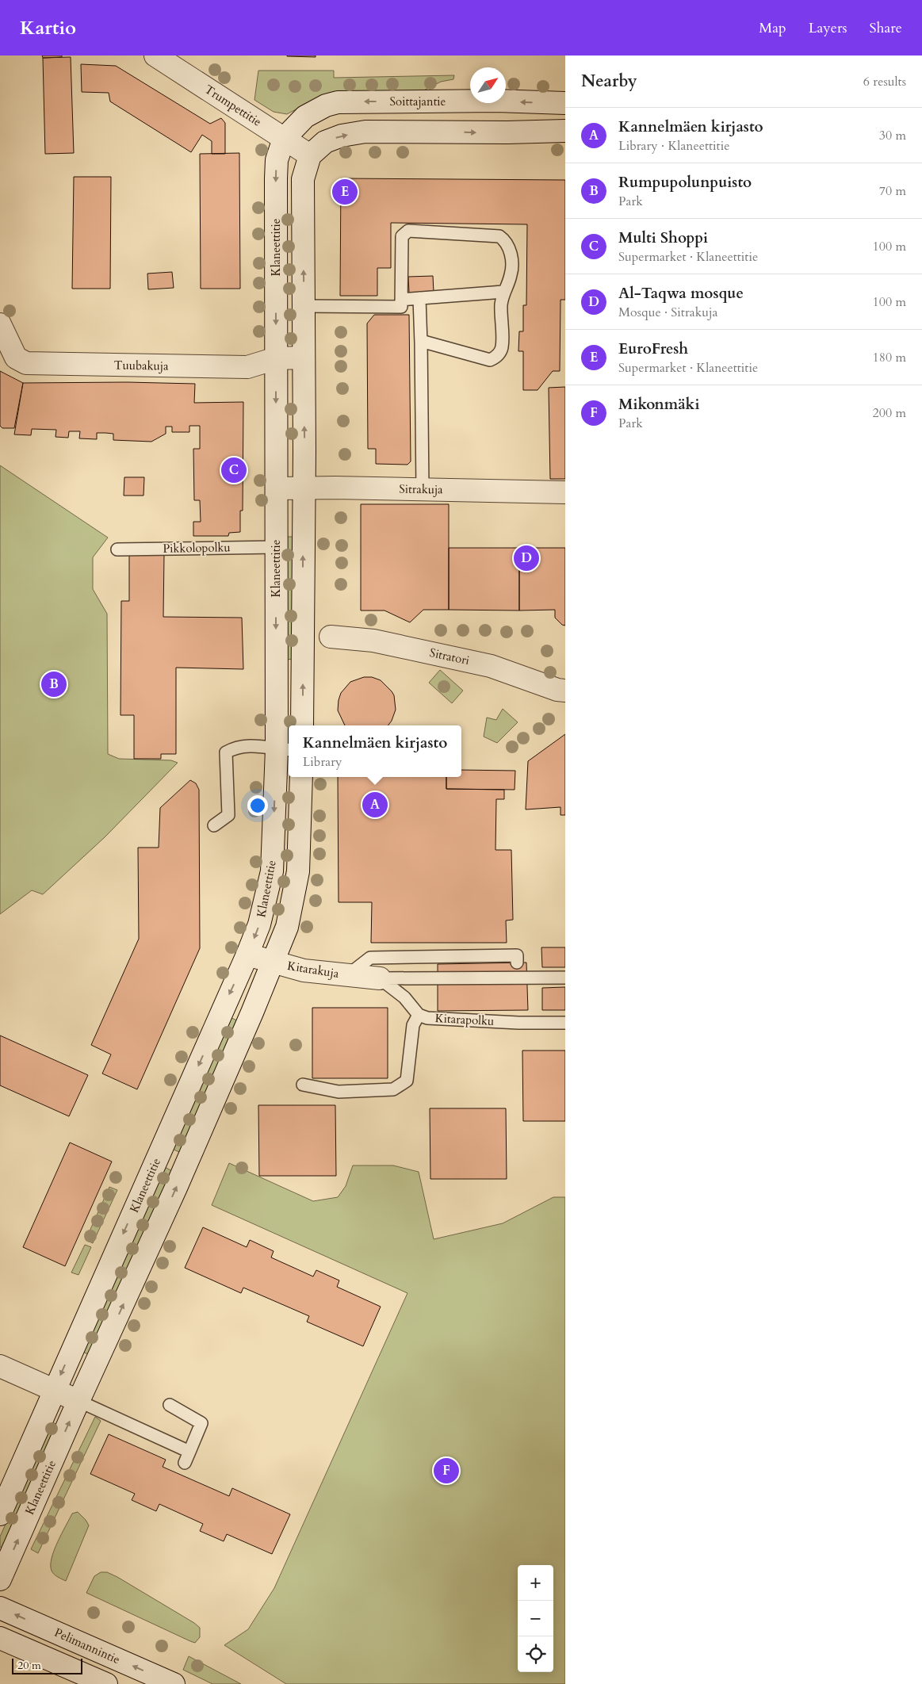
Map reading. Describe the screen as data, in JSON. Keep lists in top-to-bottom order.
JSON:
{
  "streets": {
    "street": [
      "Soittajantie",
      "Trumpettitie",
      "Klaneettitie",
      "Tuubakuja",
      "Sitrakuja",
      "Sitratori",
      "Kitarakuja",
      "Pelimannintie"
    ],
    "lane": ["Pikkolopolku", "Kitarapolku"]
  },
  "crossings": [
    ["Soittajantie", "Trumpettitie"],
    ["Soittajantie", "Klaneettitie"],
    ["Trumpettitie", "Klaneettitie"],
    ["Klaneettitie", "Tuubakuja"],
    ["Klaneettitie", "Sitrakuja"],
    ["Klaneettitie", "Pikkolopolku"],
    ["Klaneettitie", "Kitarakuja"],
    ["Kitarakuja", "Kitarapolku"]
  ],
  "scale_bar": "20 m",
  "north": "top right",
  "page": {
    "header": "Kartio",
    "nav": ["Map", "Layers", "Share"],
    "heading": ["Nearby", "6 results"],
    "list": [
      {
        "mark": "A",
        "name": "Kannelmäen kirjasto",
        "note": "Library · Klaneettitie",
        "value": "30 m"
      },
      {
        "mark": "B",
        "name": "Rumpupolunpuisto",
        "note": "Park",
        "value": "70 m"
      },
      {
        "mark": "C",
        "name": "Multi Shoppi",
        "note": "Supermarket · Klaneettitie",
        "value": "100 m"
      },
      {
        "mark": "D",
        "name": "Al-Taqwa mosque",
        "note": "Mosque · Sitrakuja",
        "value": "100 m"
      },
      {
        "mark": "E",
        "name": "EuroFresh",
        "note": "Supermarket · Klaneettitie",
        "value": "180 m"
      },
      {
        "mark": "F",
        "name": "Mikonmäki",
        "note": "Park",
        "value": "200 m"
      }
    ],
    "pins": [
      "E",
      "C",
      "D",
      "B",
      "A",
      "F"
    ],
    "popup": ["Kannelmäen kirjasto", "Library"],
    "map_buttons": ["+", "−"],
    "scale": "20 m"
  }
}
